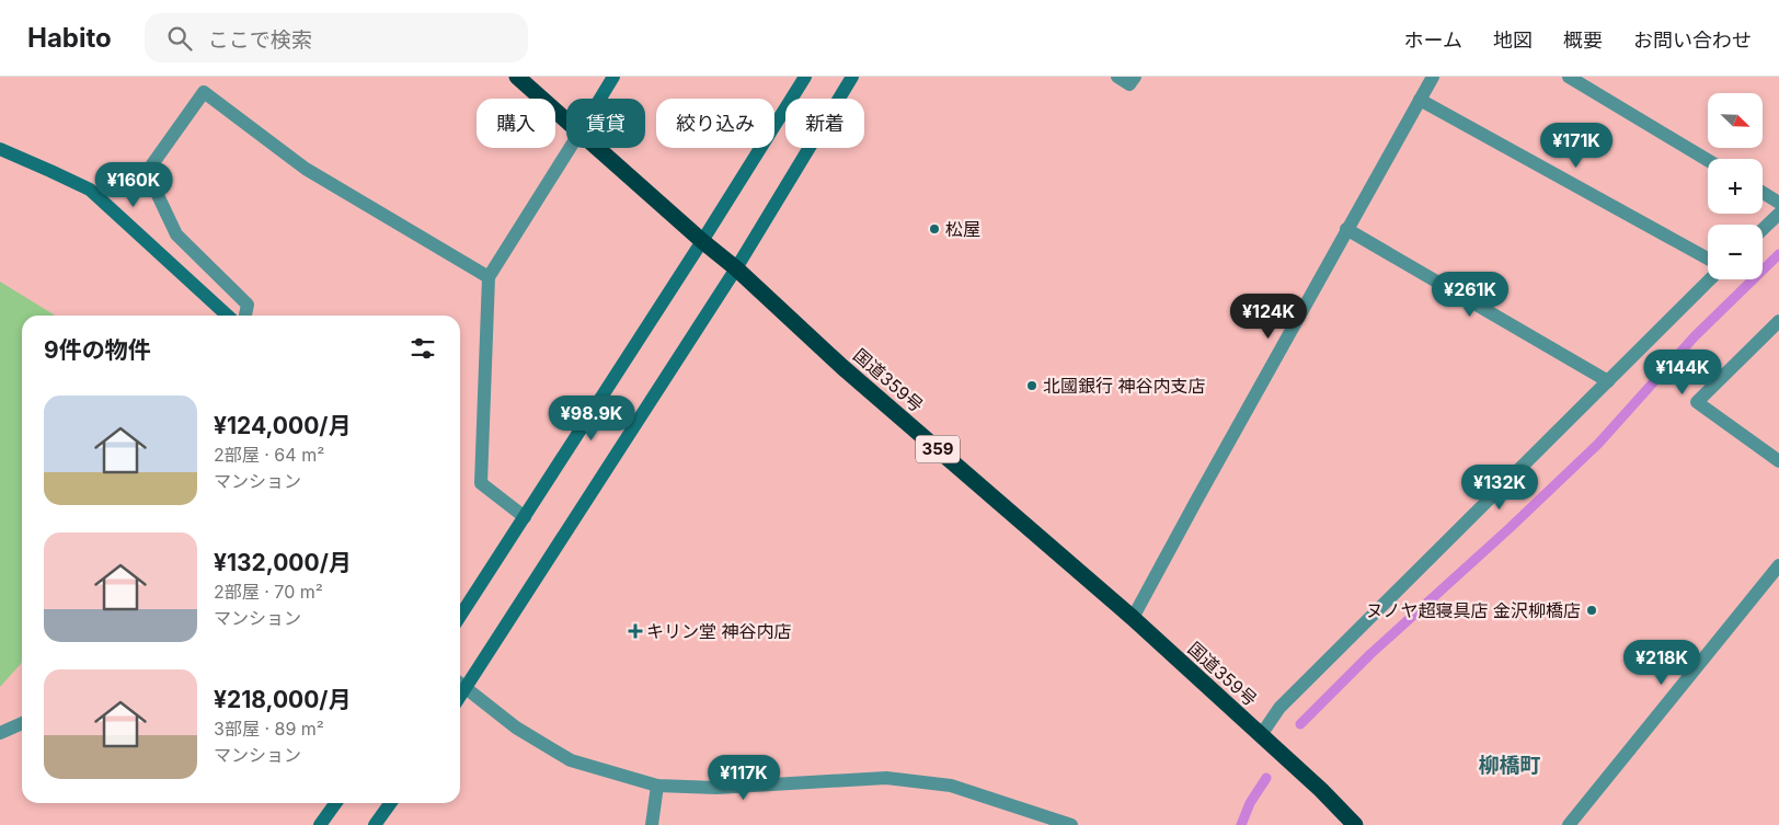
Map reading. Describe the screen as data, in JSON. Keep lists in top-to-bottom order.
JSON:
{
  "streets": {
    "highway": ["国道359号", "359"]
  },
  "districts": ["柳橋町"],
  "places": {
    "other": ["松屋", "北國銀行 神谷内支店", "ヌノヤ超寝具店 金沢柳橋店"],
    "health": ["キリン堂 神谷内店"]
  },
  "north": "bottom right",
  "page": {
    "header": "Habito",
    "search": "ここで検索",
    "nav": [
      "ホーム",
      "地図",
      "概要",
      "お問い合わせ"
    ],
    "map_buttons": ["+", "−"],
    "chip": [
      "購入",
      "賃貸",
      "絞り込み",
      "新着"
    ],
    "price": [
      "¥171K",
      "¥160K",
      "¥261K",
      "¥124K",
      "¥144K",
      "¥98.9K",
      "¥132K",
      "¥218K",
      "¥117K"
    ],
    "heading": "9件の物件",
    "list": [
      {
        "name": "¥124,000/月",
        "note": "2部屋 · 64 m² · マンション"
      },
      {
        "name": "¥132,000/月",
        "note": "2部屋 · 70 m² · マンション"
      },
      {
        "name": "¥218,000/月",
        "note": "3部屋 · 89 m² · マンション"
      }
    ]
  }
}
